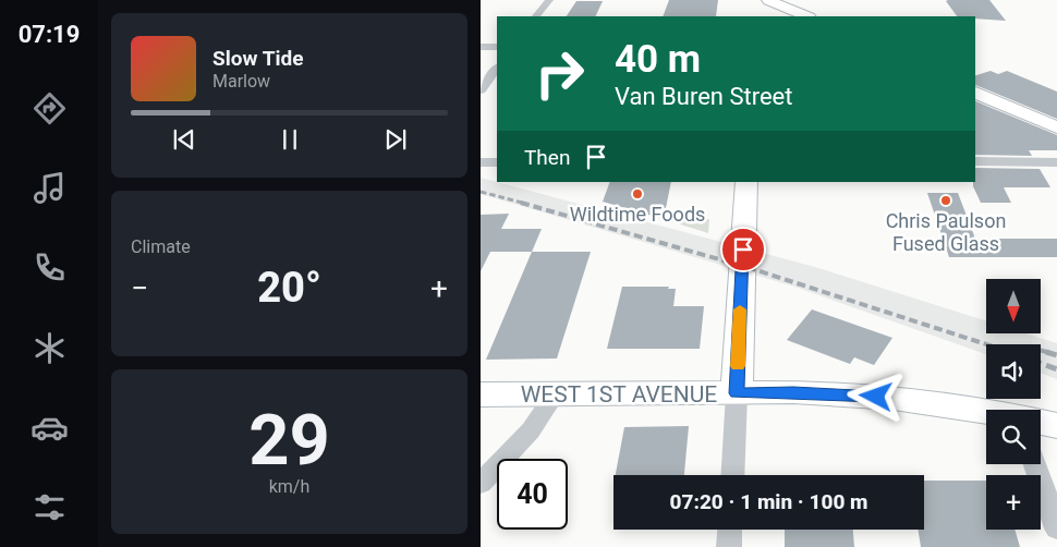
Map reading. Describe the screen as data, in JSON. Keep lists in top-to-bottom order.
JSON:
{
  "streets": {
    "street": ["WEST 1ST AVENUE"]
  },
  "places": ["Wildtime Foods", "Chris Paulson Fused Glass"],
  "north": "bottom",
  "page": {
    "tabs": "07:19",
    "turn": ["40 m", "Van Buren Street"],
    "song": ["Slow Tide", "Marlow"],
    "then": "Then",
    "tile": [
      "Climate",
      ["29", "km/h"]
    ],
    "heat": ["−", "20°", "+"],
    "map_buttons": "+",
    "limit": "40",
    "trip": "07:20 · 1 min · 100 m"
  }
}
